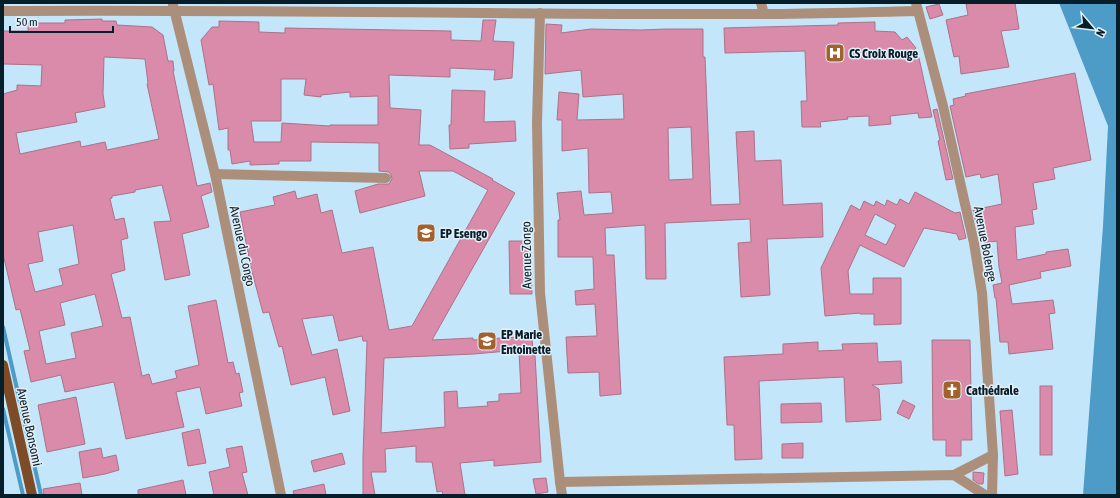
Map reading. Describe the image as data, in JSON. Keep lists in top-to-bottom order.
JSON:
{
  "streets": {
    "main road": ["Avenue Bonsomi"],
    "street": ["Avenue Bolenge", "Avenue du Congo", "Avenue Zongo"]
  },
  "places": {
    "hospital": ["CS Croix Rouge"],
    "school or university": ["EP Esengo", "EP Marie Entoinette"],
    "church": ["Cathédrale"]
  },
  "scale_bar": "50 m",
  "north": "bottom right"
}
